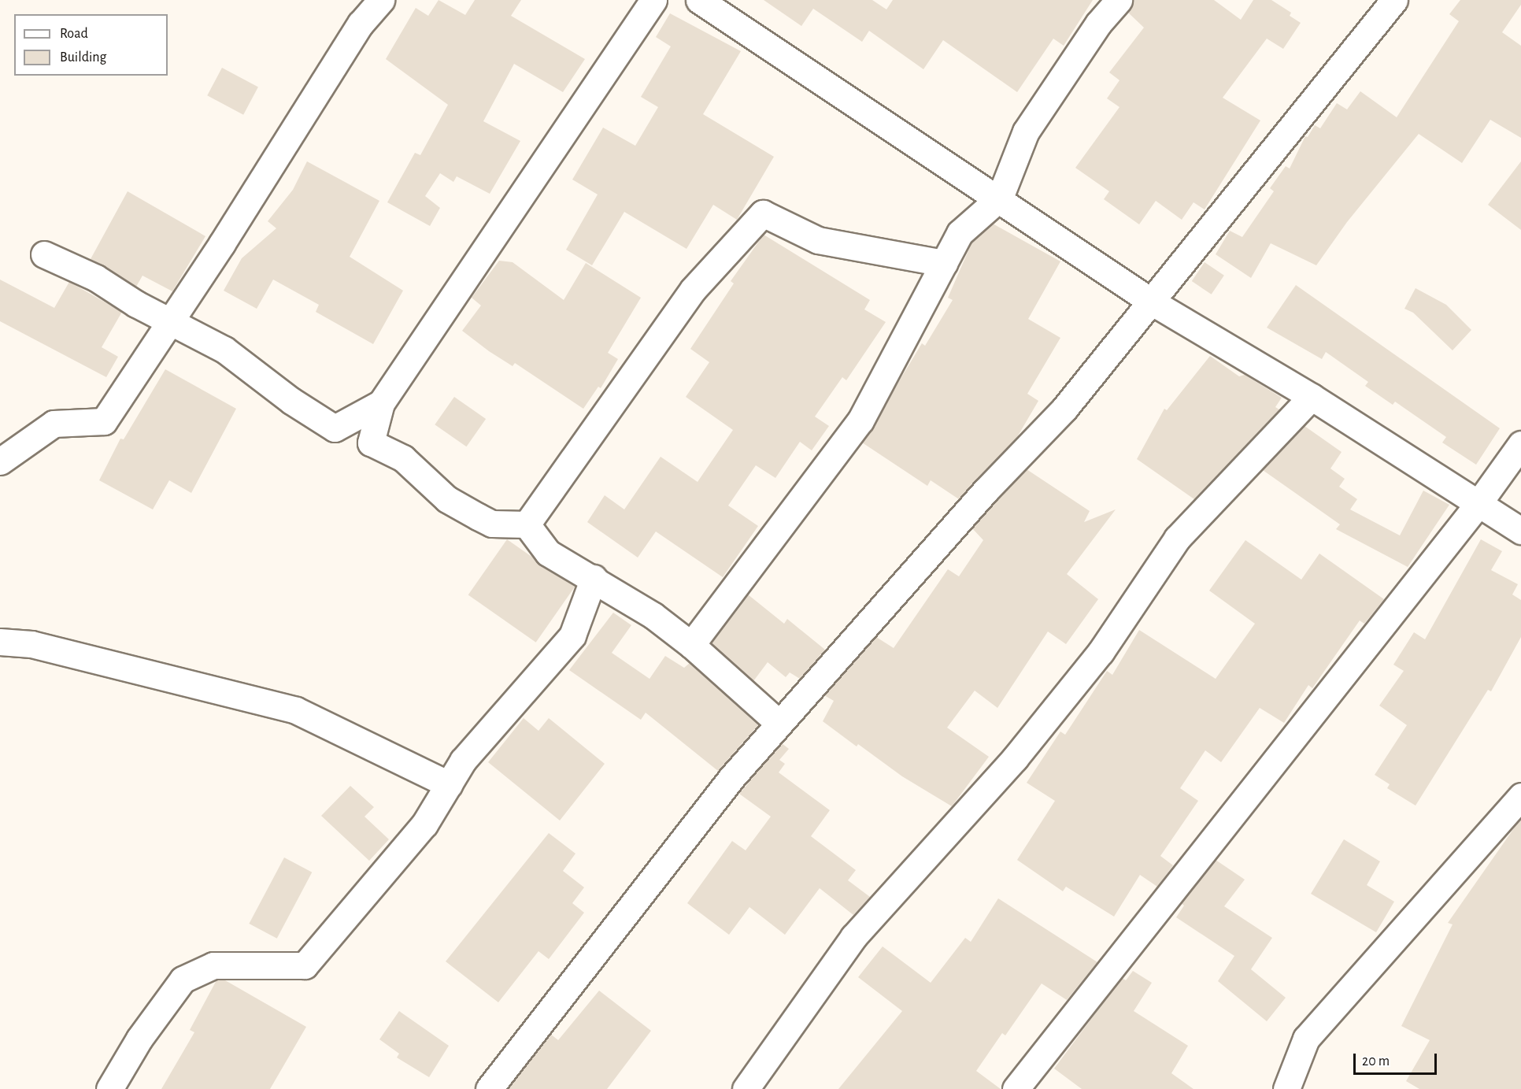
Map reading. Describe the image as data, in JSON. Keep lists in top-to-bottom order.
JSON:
{
  "legend": ["Road", "Building"],
  "scale_bar": "20 m"
}
